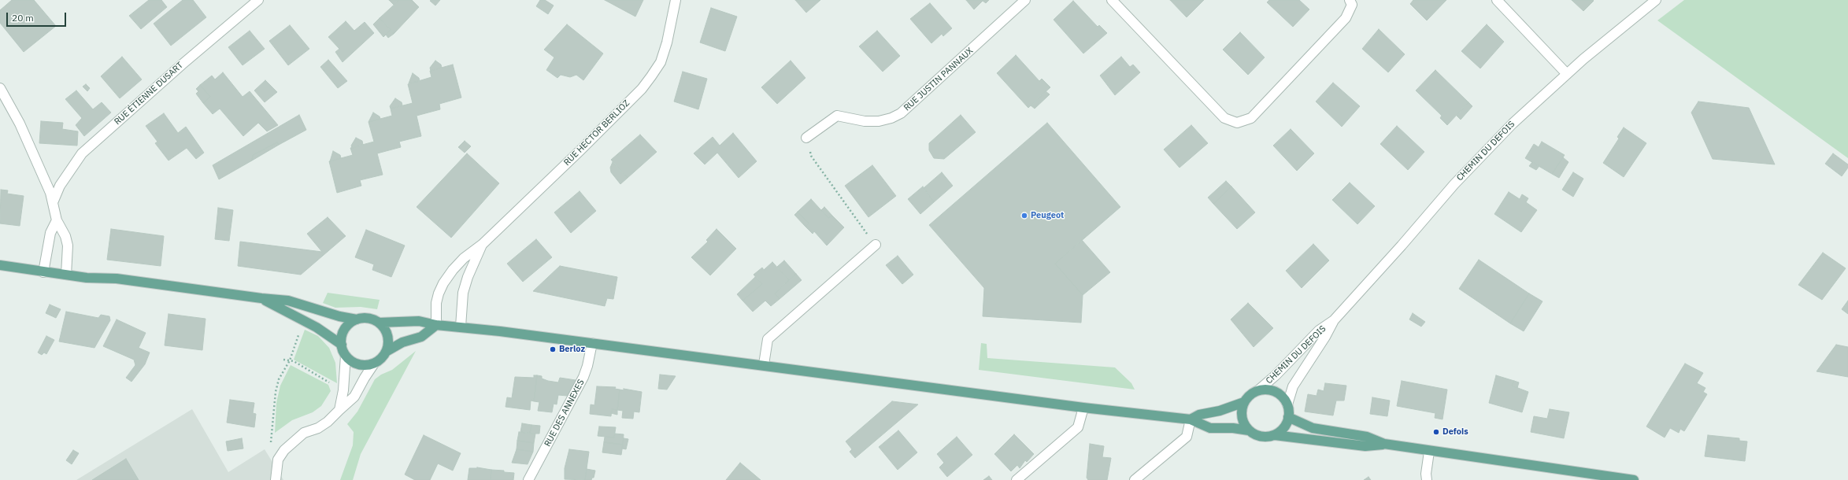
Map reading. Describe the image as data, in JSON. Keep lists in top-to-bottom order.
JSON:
{
  "streets": {
    "street": [
      "RUE JUSTIN PANNAUX",
      "RUE ÉTIENNE DUSART",
      "RUE HECTOR BERLIOZ",
      "CHEMIN DU DEFOIS",
      "RUE DES ANNEXES"
    ]
  },
  "places": ["Peugeot", "Berloz", "Defois"],
  "scale_bar": "20 m"
}
